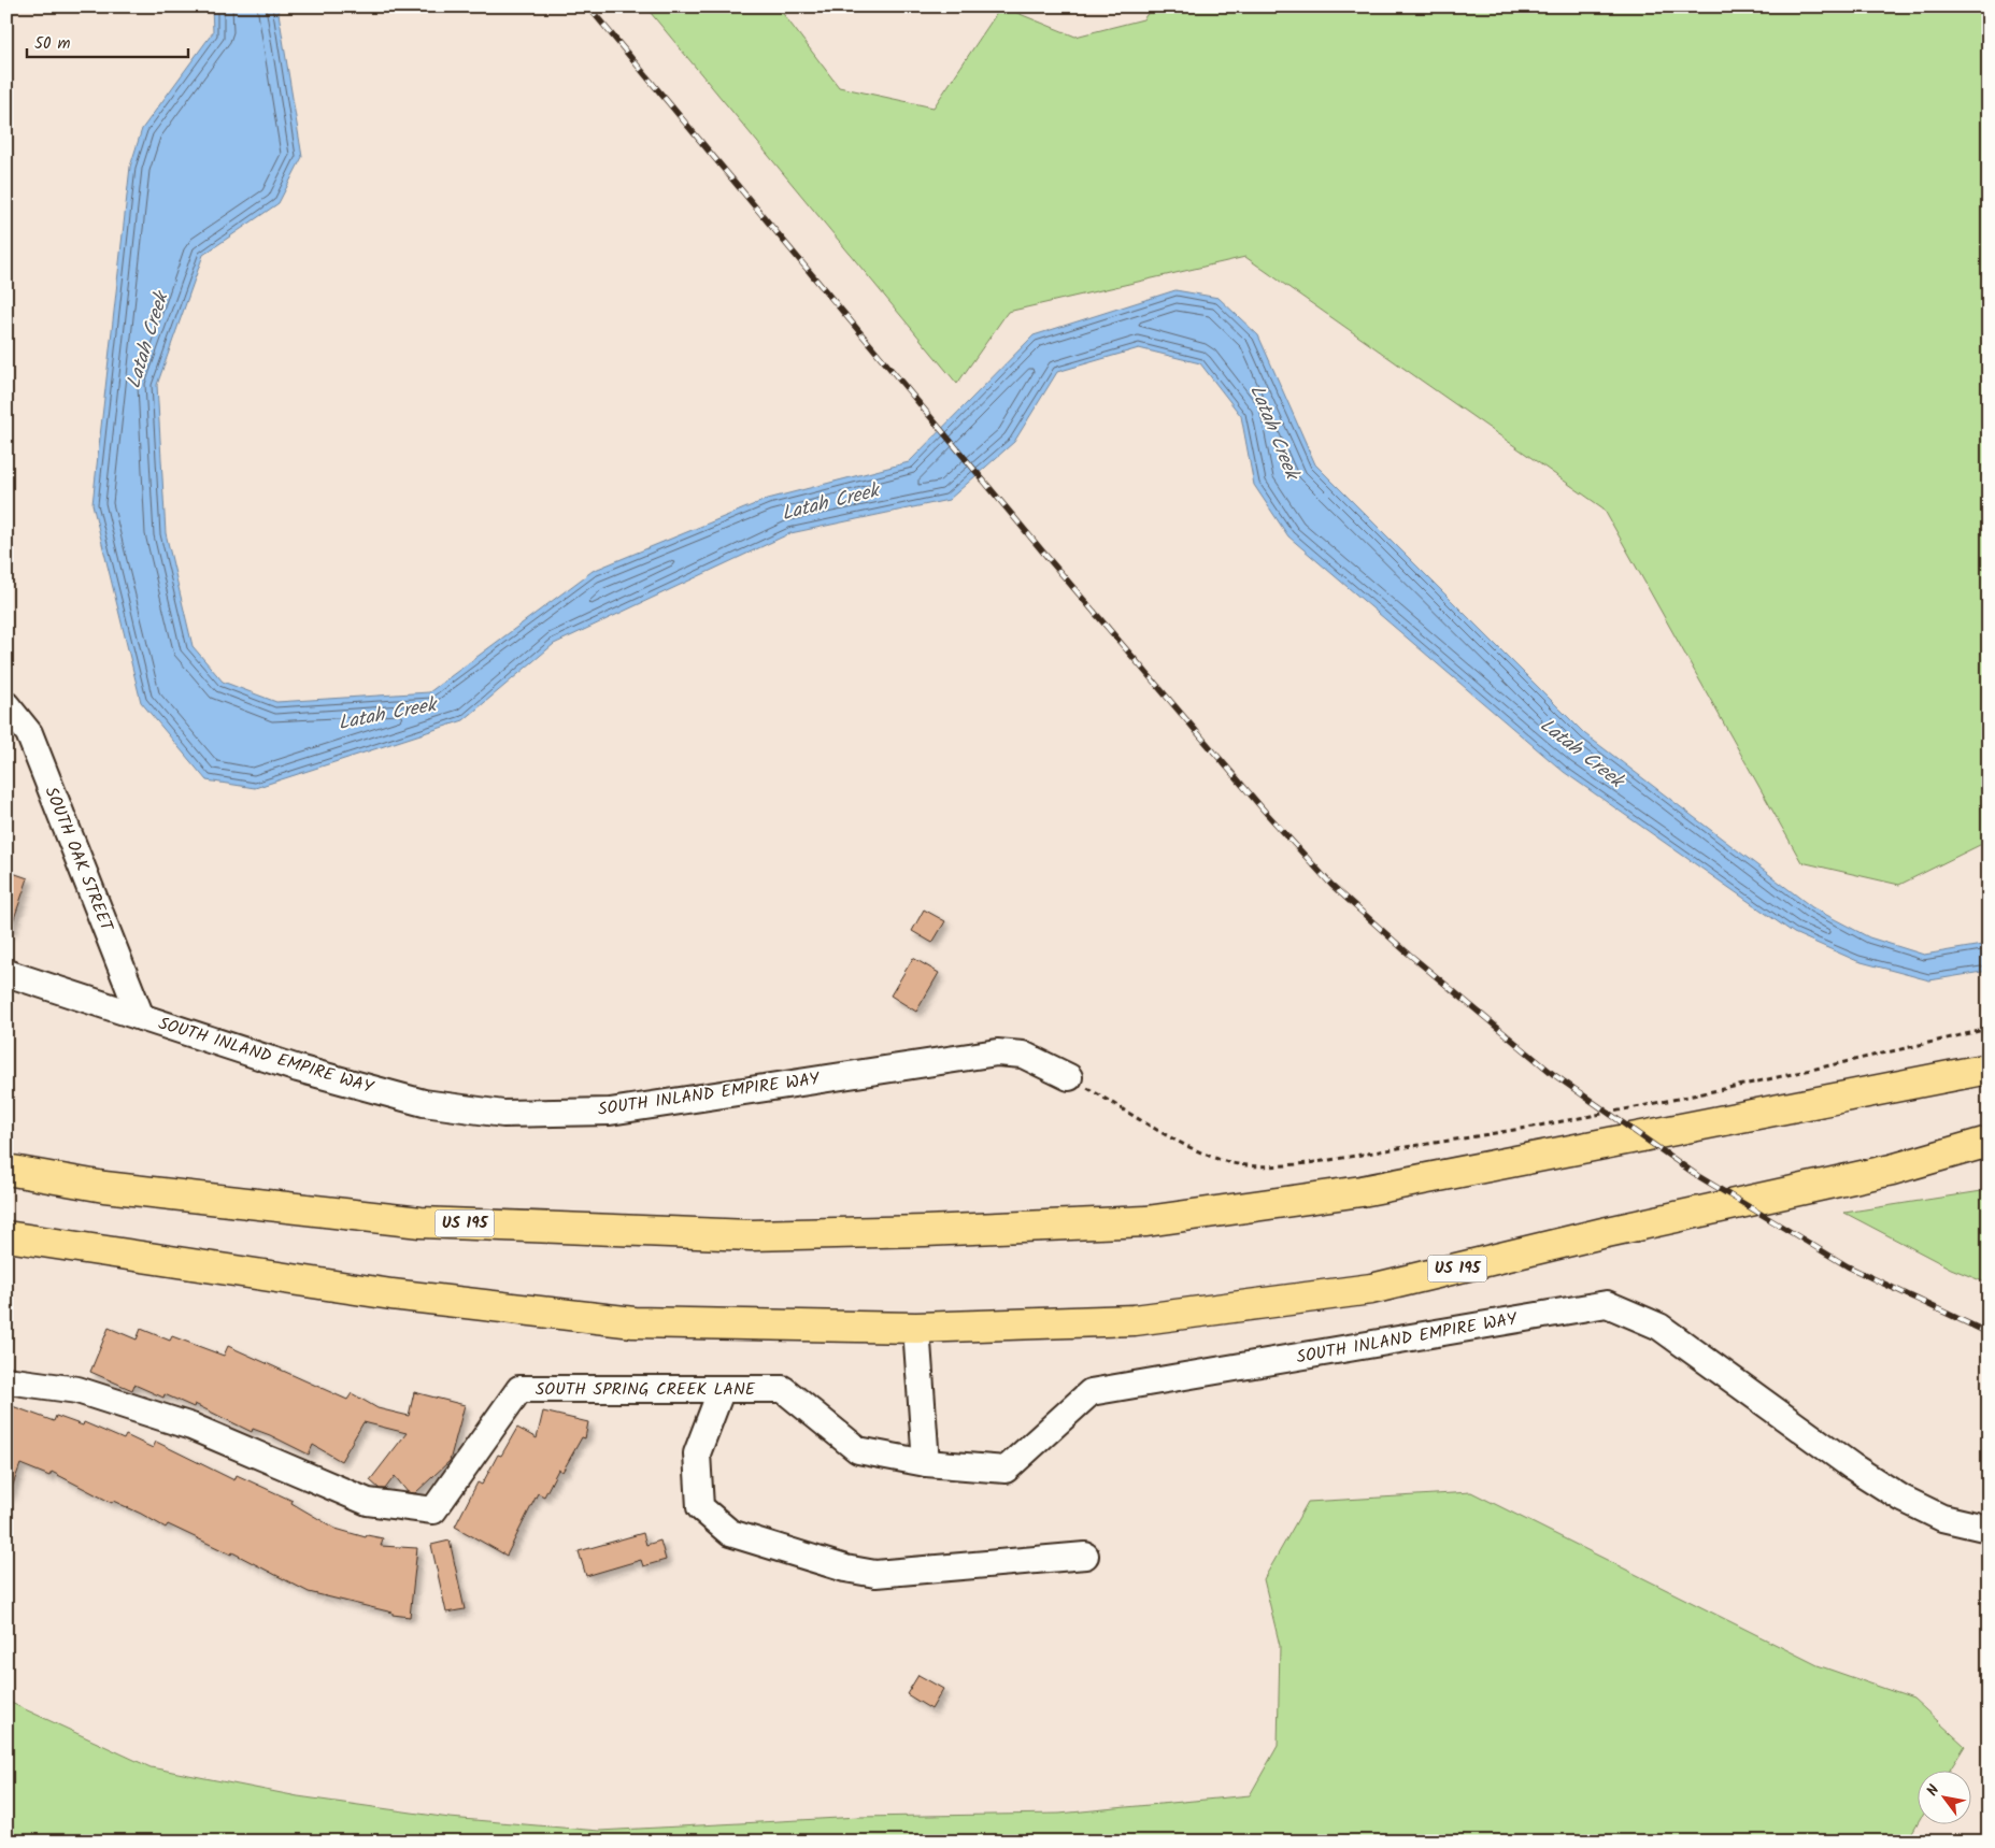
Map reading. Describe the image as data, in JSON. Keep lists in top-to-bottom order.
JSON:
{
  "streets": {
    "highway": ["US 195"],
    "street": ["SOUTH OAK STREET", "SOUTH INLAND EMPIRE WAY", "SOUTH SPRING CREEK LANE"]
  },
  "crossings": [
    ["SOUTH OAK STREET", "SOUTH INLAND EMPIRE WAY"],
    ["SOUTH INLAND EMPIRE WAY", "SOUTH SPRING CREEK LANE"]
  ],
  "water": ["Latah Creek"],
  "scale_bar": "50 m",
  "north": "top left"
}
